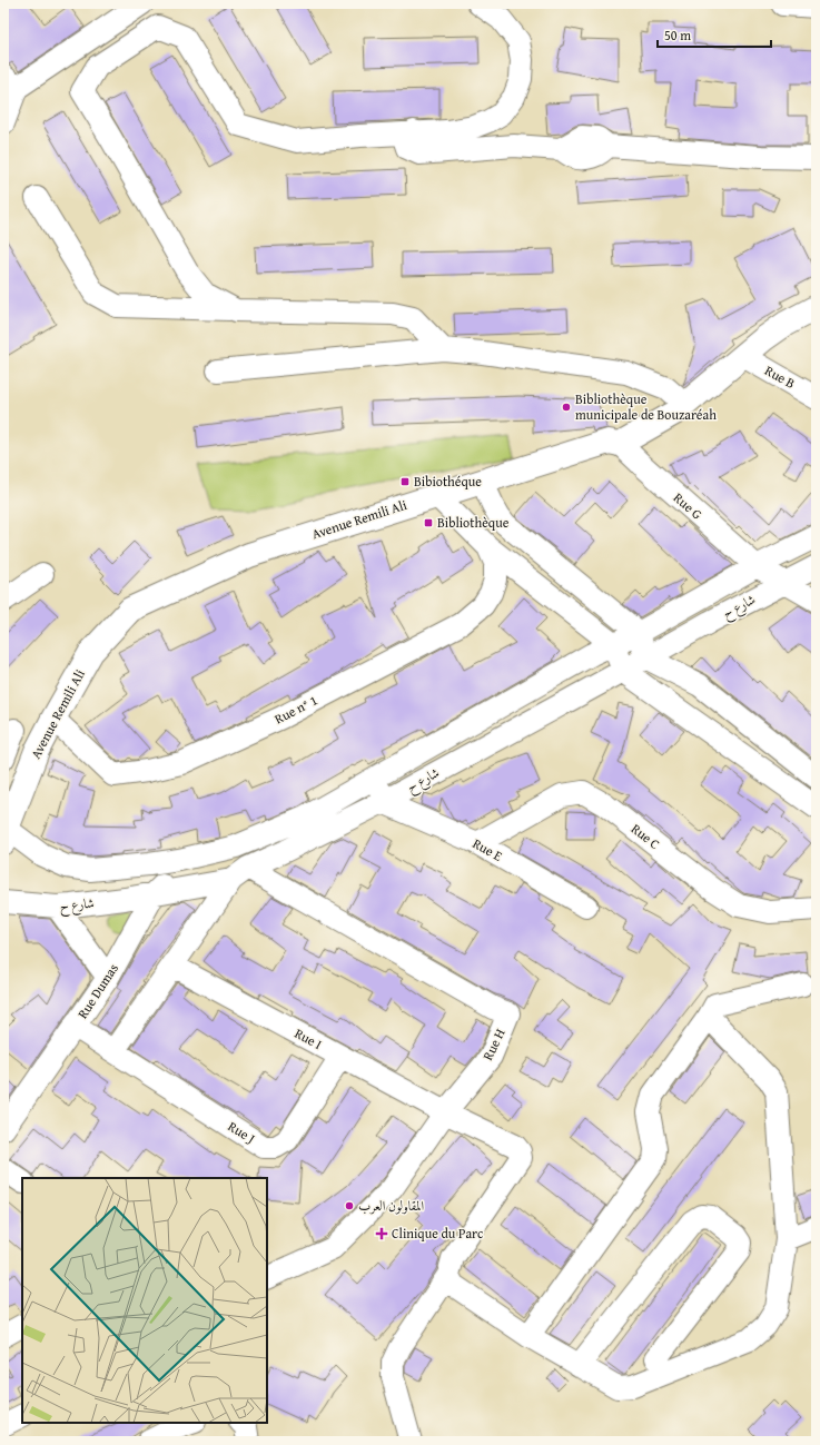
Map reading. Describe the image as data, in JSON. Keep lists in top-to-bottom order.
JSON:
{
  "streets": {
    "main road": ["Avenue Remili Ali"],
    "street": [
      "Rue B",
      "Rue G",
      "شارع ح",
      "Rue n° 1",
      "Rue C",
      "Rue E",
      "Rue Dumas",
      "Rue I",
      "Rue H",
      "Rue J"
    ]
  },
  "crossings": [
    ["Rue B", "Avenue Remili Ali"],
    ["Rue G", "Avenue Remili Ali"],
    ["Rue G", "شارع ح"],
    ["Avenue Remili Ali", "Rue n° 1"],
    ["شارع ح", "Rue E"],
    ["شارع ح", "Rue Dumas"],
    ["شارع ح", "Rue H"],
    ["Rue C", "Rue E"],
    ["Rue Dumas", "Rue J"],
    ["Rue I", "Rue H"],
    ["Rue I", "Rue J"]
  ],
  "places": {
    "other": ["Bibliothèque municipale de Bouzaréah", "المقاولون العرب"],
    "transit": ["Bibiothéque", "Bibliothèque"],
    "health": ["Clinique du Parc"]
  },
  "scale_bar": "50 m"
}
